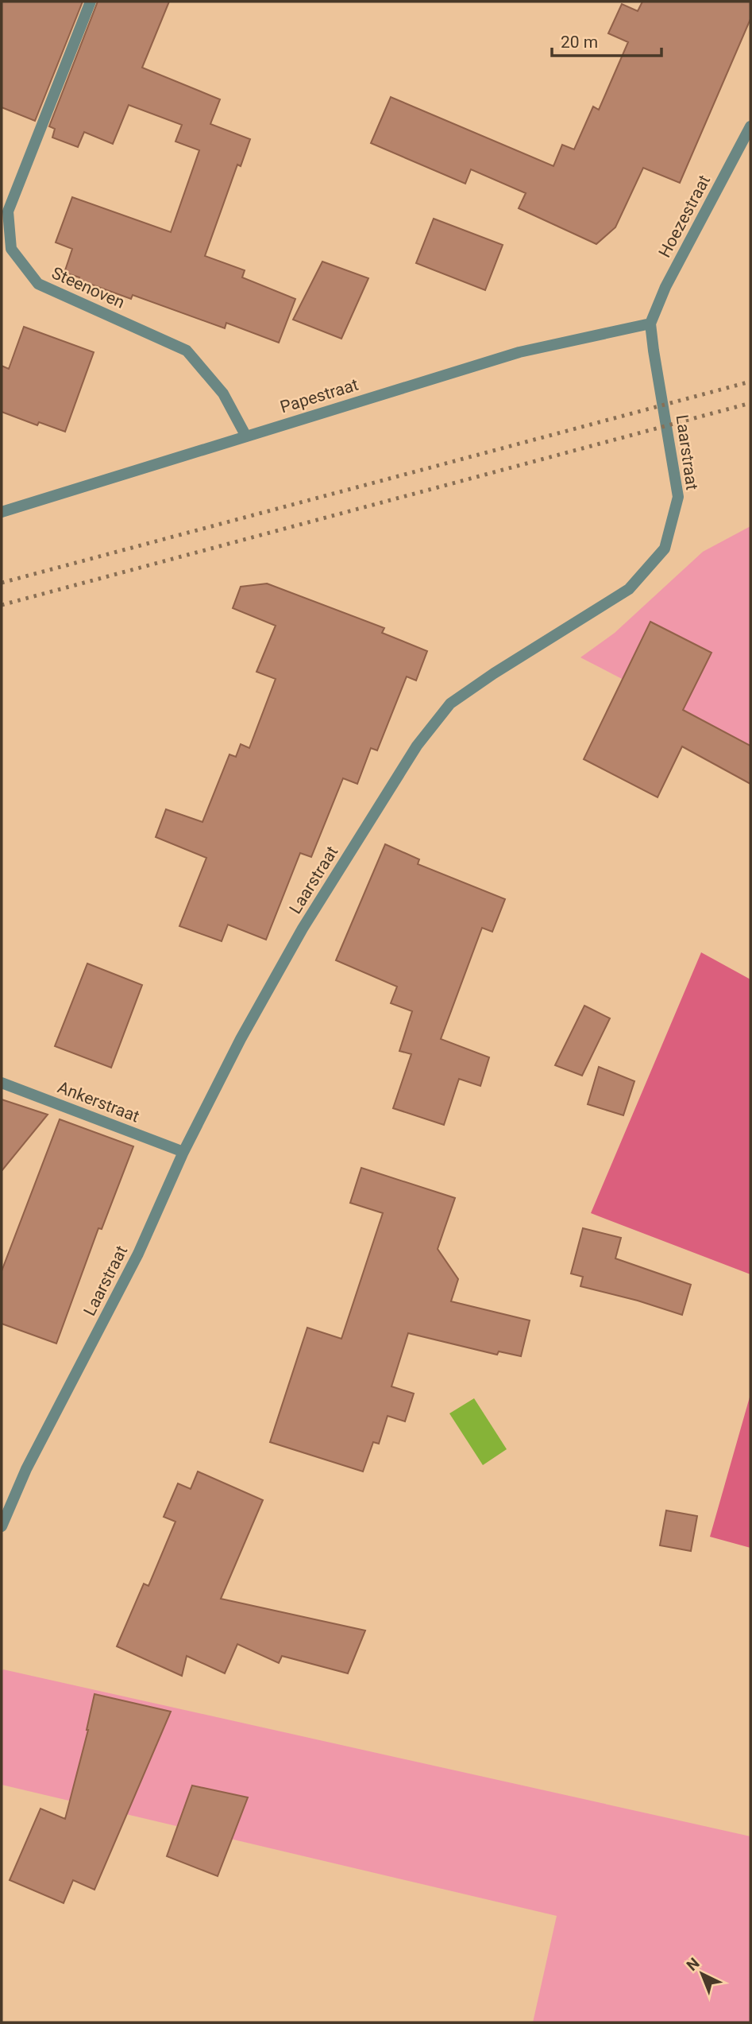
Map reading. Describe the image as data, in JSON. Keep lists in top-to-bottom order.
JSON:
{
  "streets": {
    "street": [
      "Hoezestraat",
      "Steenoven",
      "Papestraat",
      "Laarstraat",
      "Ankerstraat"
    ]
  },
  "crossings": [
    ["Hoezestraat", "Papestraat"],
    ["Hoezestraat", "Laarstraat"],
    ["Steenoven", "Papestraat"],
    ["Papestraat", "Laarstraat"],
    ["Laarstraat", "Ankerstraat"]
  ],
  "scale_bar": "20 m",
  "north": "top left"
}
